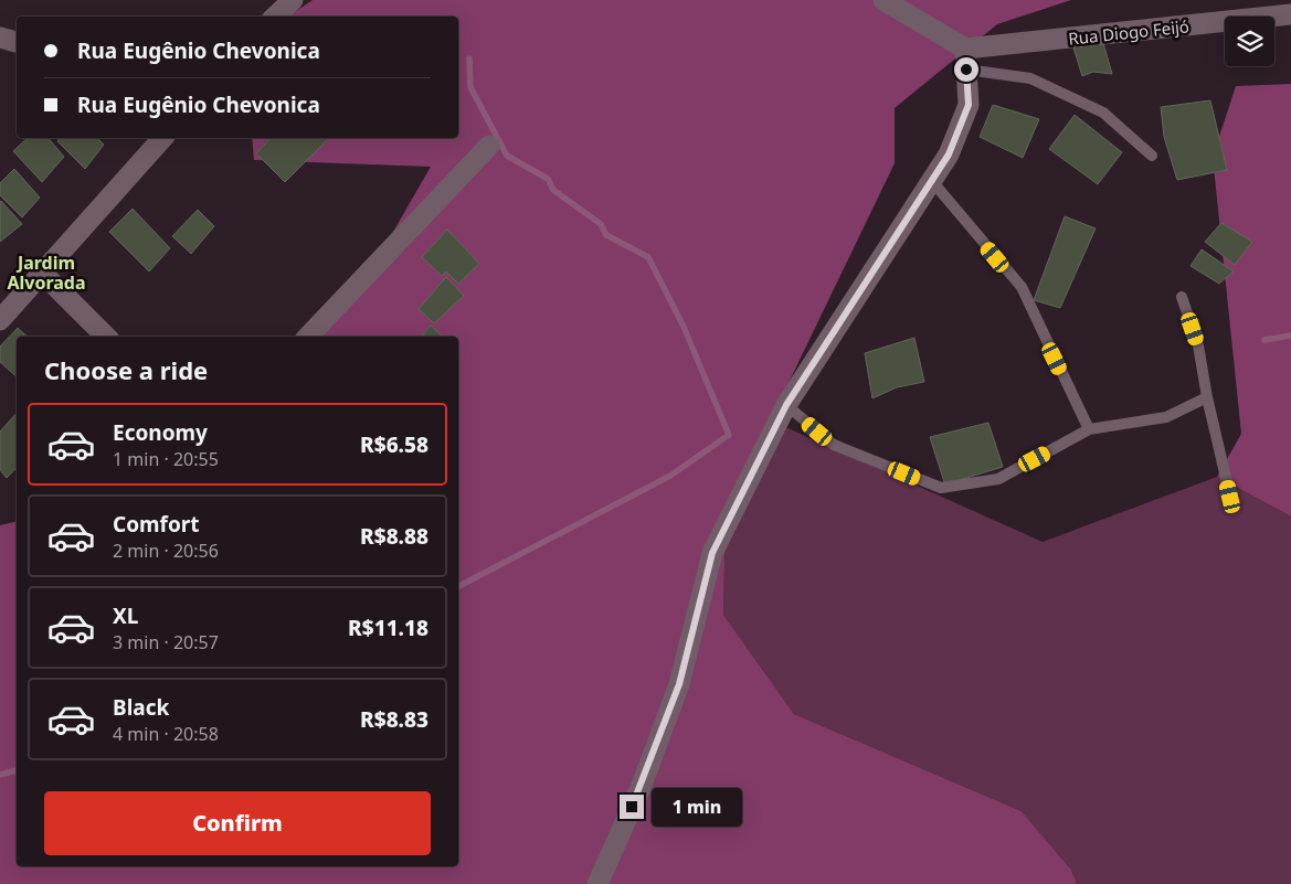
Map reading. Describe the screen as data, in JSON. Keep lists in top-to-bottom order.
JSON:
{
  "streets": {
    "street": ["Rua Diogo Feijó"]
  },
  "districts": ["Jardim Alvorada"],
  "page": {
    "banner": ["Rua Eugênio Chevonica", "Rua Eugênio Chevonica"],
    "heading": "Choose a ride",
    "list": [
      {
        "name": "Economy",
        "note": "1 min · 20:55",
        "value": "R$6.58"
      },
      {
        "name": "Comfort",
        "note": "2 min · 20:56",
        "value": "R$8.88"
      },
      {
        "name": "XL",
        "note": "3 min · 20:57",
        "value": "R$11.18"
      },
      {
        "name": "Black",
        "note": "4 min · 20:58",
        "value": "R$8.83"
      }
    ],
    "buttons": "Confirm",
    "bubble": "1 min"
  }
}
